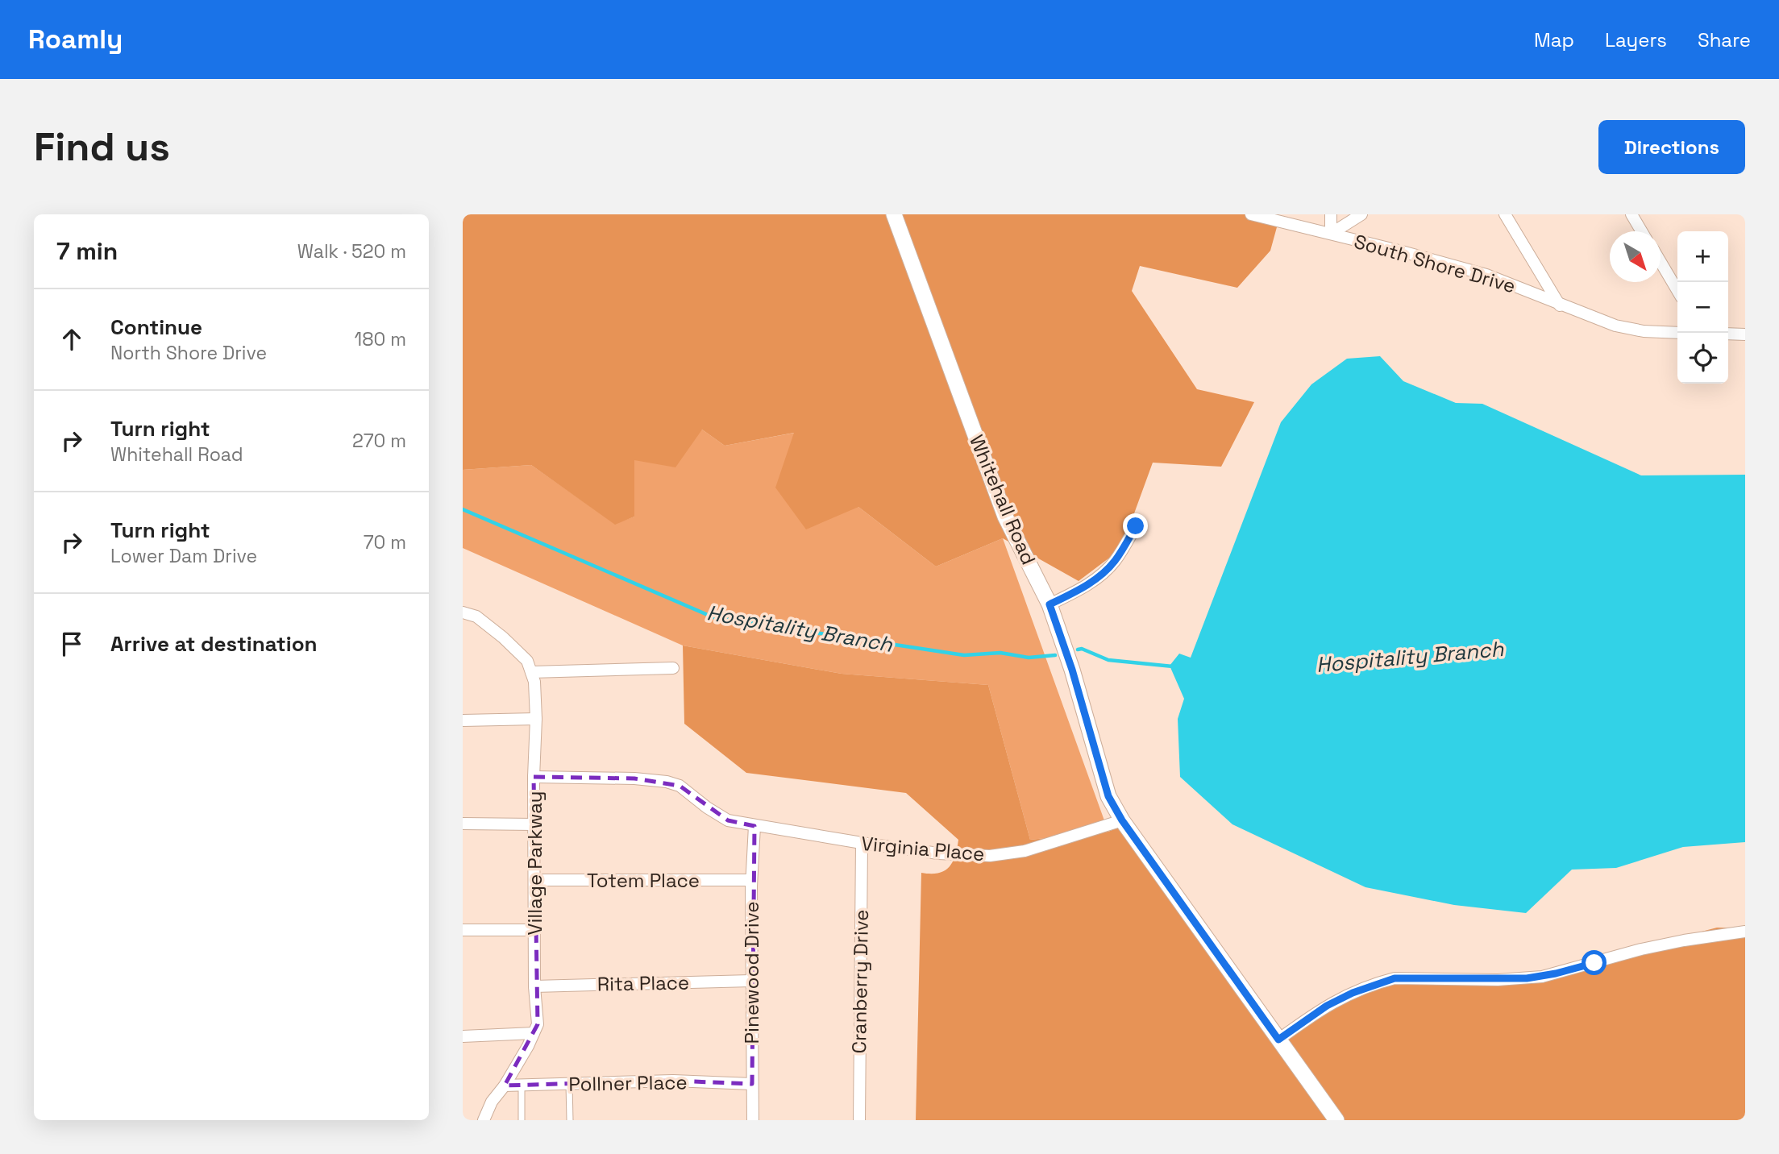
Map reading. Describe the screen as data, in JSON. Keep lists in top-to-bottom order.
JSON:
{
  "streets": {
    "street": [
      "South Shore Drive",
      "Whitehall Road",
      "Virginia Place",
      "Village Parkway",
      "Totem Place",
      "Pinewood Drive",
      "Cranberry Drive",
      "Rita Place",
      "Pollner Place"
    ]
  },
  "crossings": [
    ["Whitehall Road", "Virginia Place"],
    ["Virginia Place", "Village Parkway"],
    ["Virginia Place", "Pinewood Drive"],
    ["Virginia Place", "Cranberry Drive"],
    ["Village Parkway", "Totem Place"],
    ["Village Parkway", "Rita Place"],
    ["Village Parkway", "Pollner Place"],
    ["Totem Place", "Pinewood Drive"],
    ["Pinewood Drive", "Rita Place"],
    ["Pinewood Drive", "Pollner Place"]
  ],
  "water": ["Hospitality Branch"],
  "north": "bottom right",
  "page": {
    "header": "Roamly",
    "nav": ["Map", "Layers", "Share"],
    "buttons": "Directions",
    "title": "Find us",
    "heading": ["7 min", "Walk · 520 m"],
    "map_buttons": ["+", "−"],
    "list": [
      ["Continue", "North Shore Drive", "180 m"],
      ["Turn right", "Whitehall Road", "270 m"],
      ["Turn right", "Lower Dam Drive", "70 m"],
      "Arrive at destination"
    ]
  }
}
